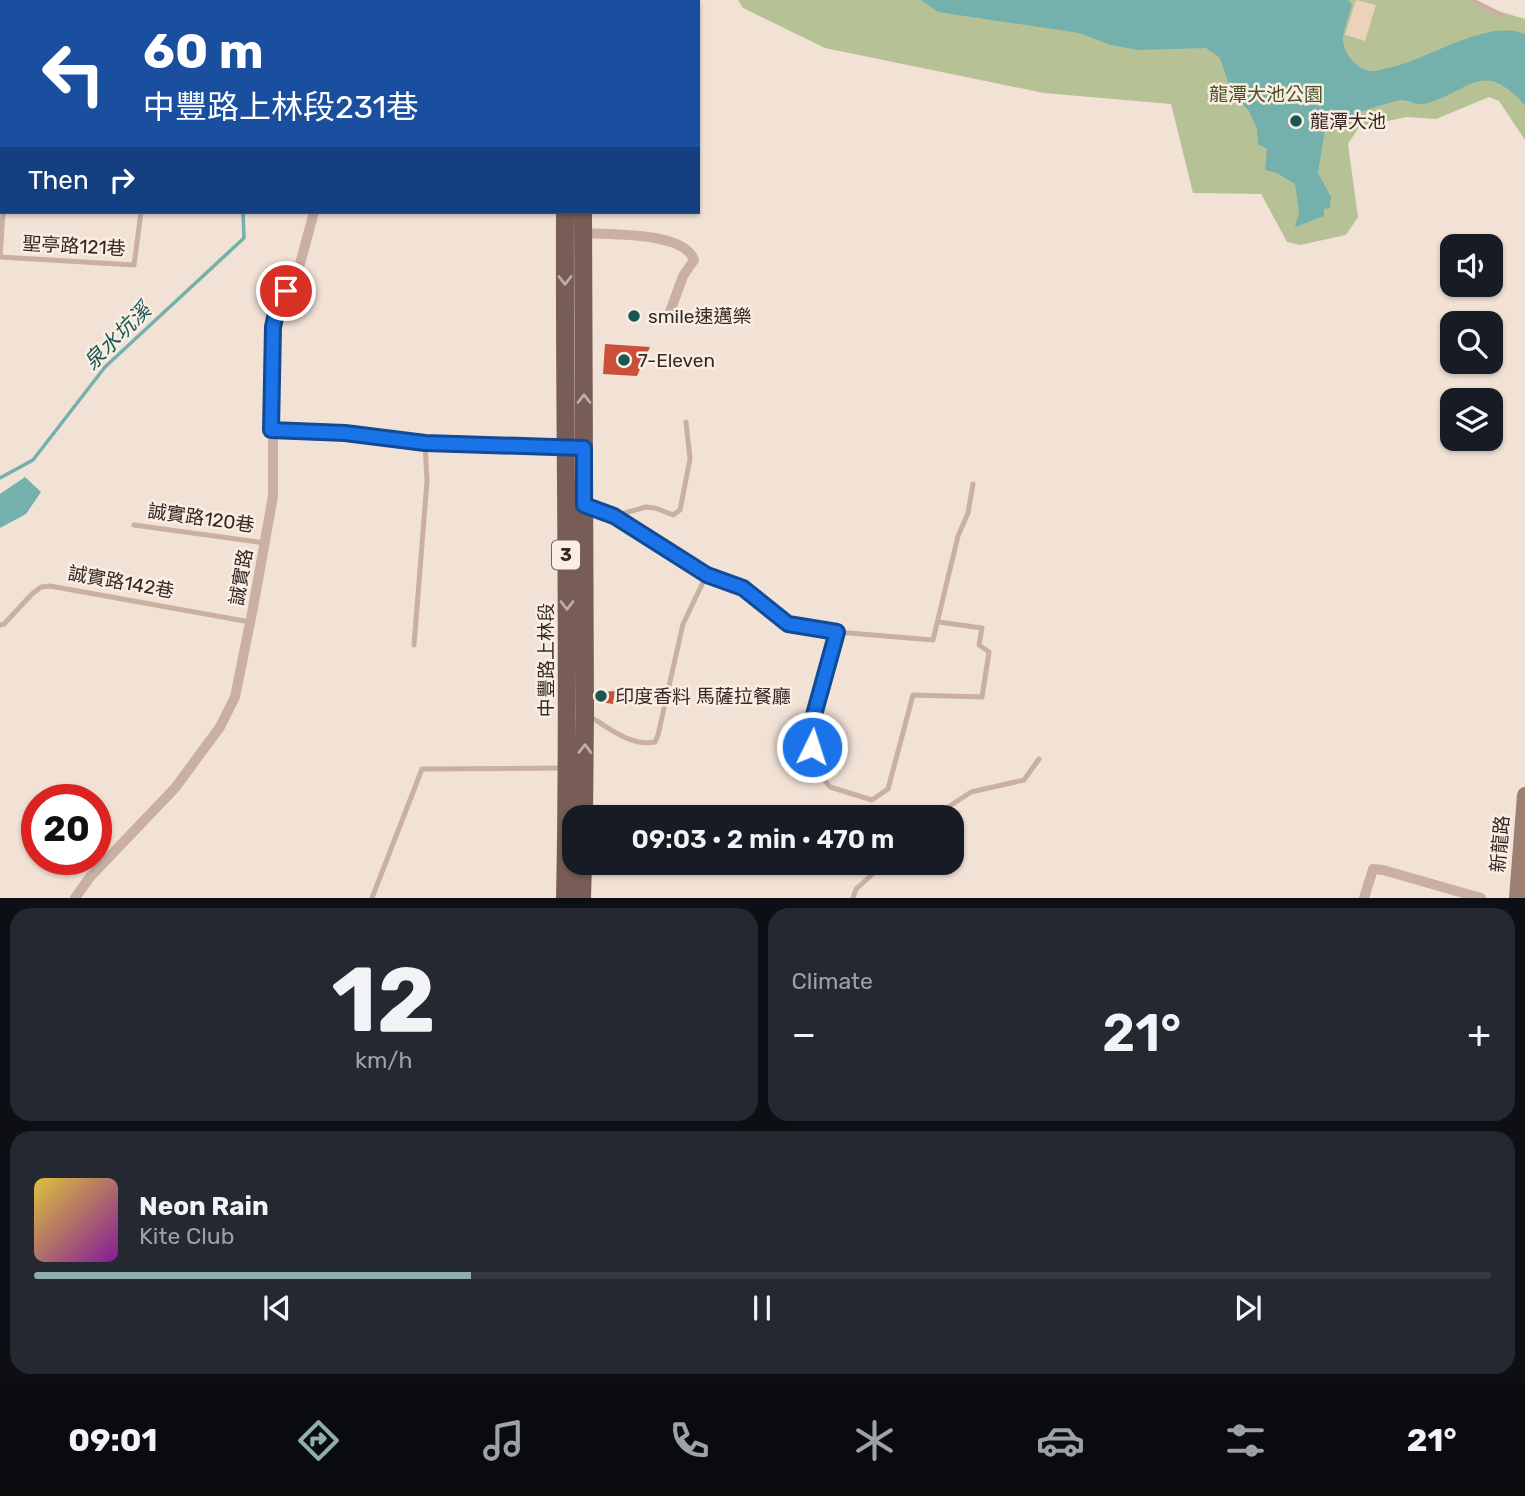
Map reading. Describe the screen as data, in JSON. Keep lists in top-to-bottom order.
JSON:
{
  "streets": {
    "main road": ["3", "中豐路上林段"],
    "street": ["誠實路", "新龍路"],
    "lane": ["聖亭路121巷", "誠實路120巷", "誠實路142巷"]
  },
  "crossings": [
    ["誠實路120巷", "誠實路"],
    ["誠實路", "誠實路142巷"]
  ],
  "water": ["泉水坑溪"],
  "parks": ["龍潭大池公園"],
  "places": [
    "龍潭大池",
    "smile速邁樂",
    "7-Eleven",
    "印度香料 馬薩拉餐廳"
  ],
  "page": {
    "turn": ["60 m", "中豐路上林段231巷"],
    "then": "Then",
    "limit": "20",
    "trip": "09:03 · 2 min · 470 m",
    "tile": [
      ["12", "km/h"],
      "Climate"
    ],
    "heat": ["−", "21°", "+"],
    "song": ["Neon Rain", "Kite Club"],
    "tabs": ["09:01", "21°"]
  }
}
